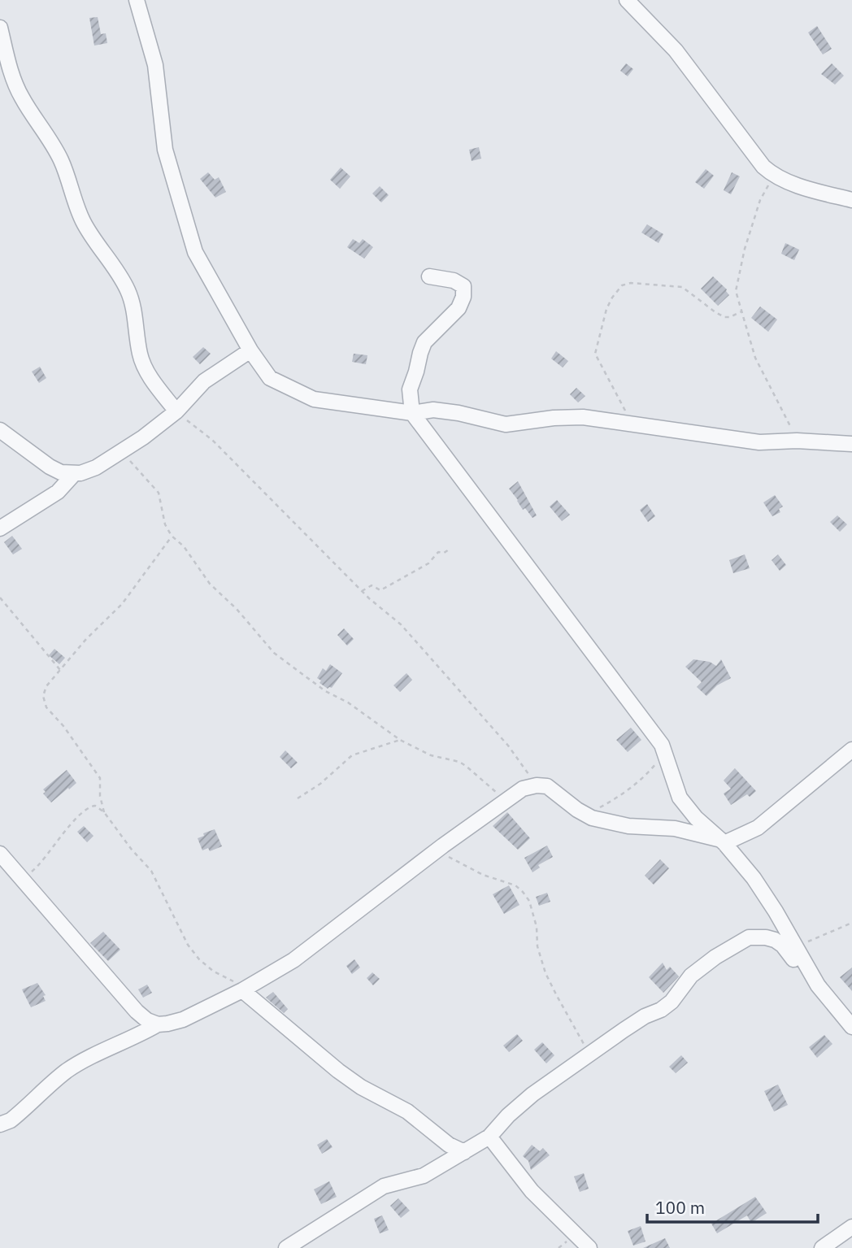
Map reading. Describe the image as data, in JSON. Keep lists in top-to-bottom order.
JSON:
{
  "scale_bar": "100 m"
}
